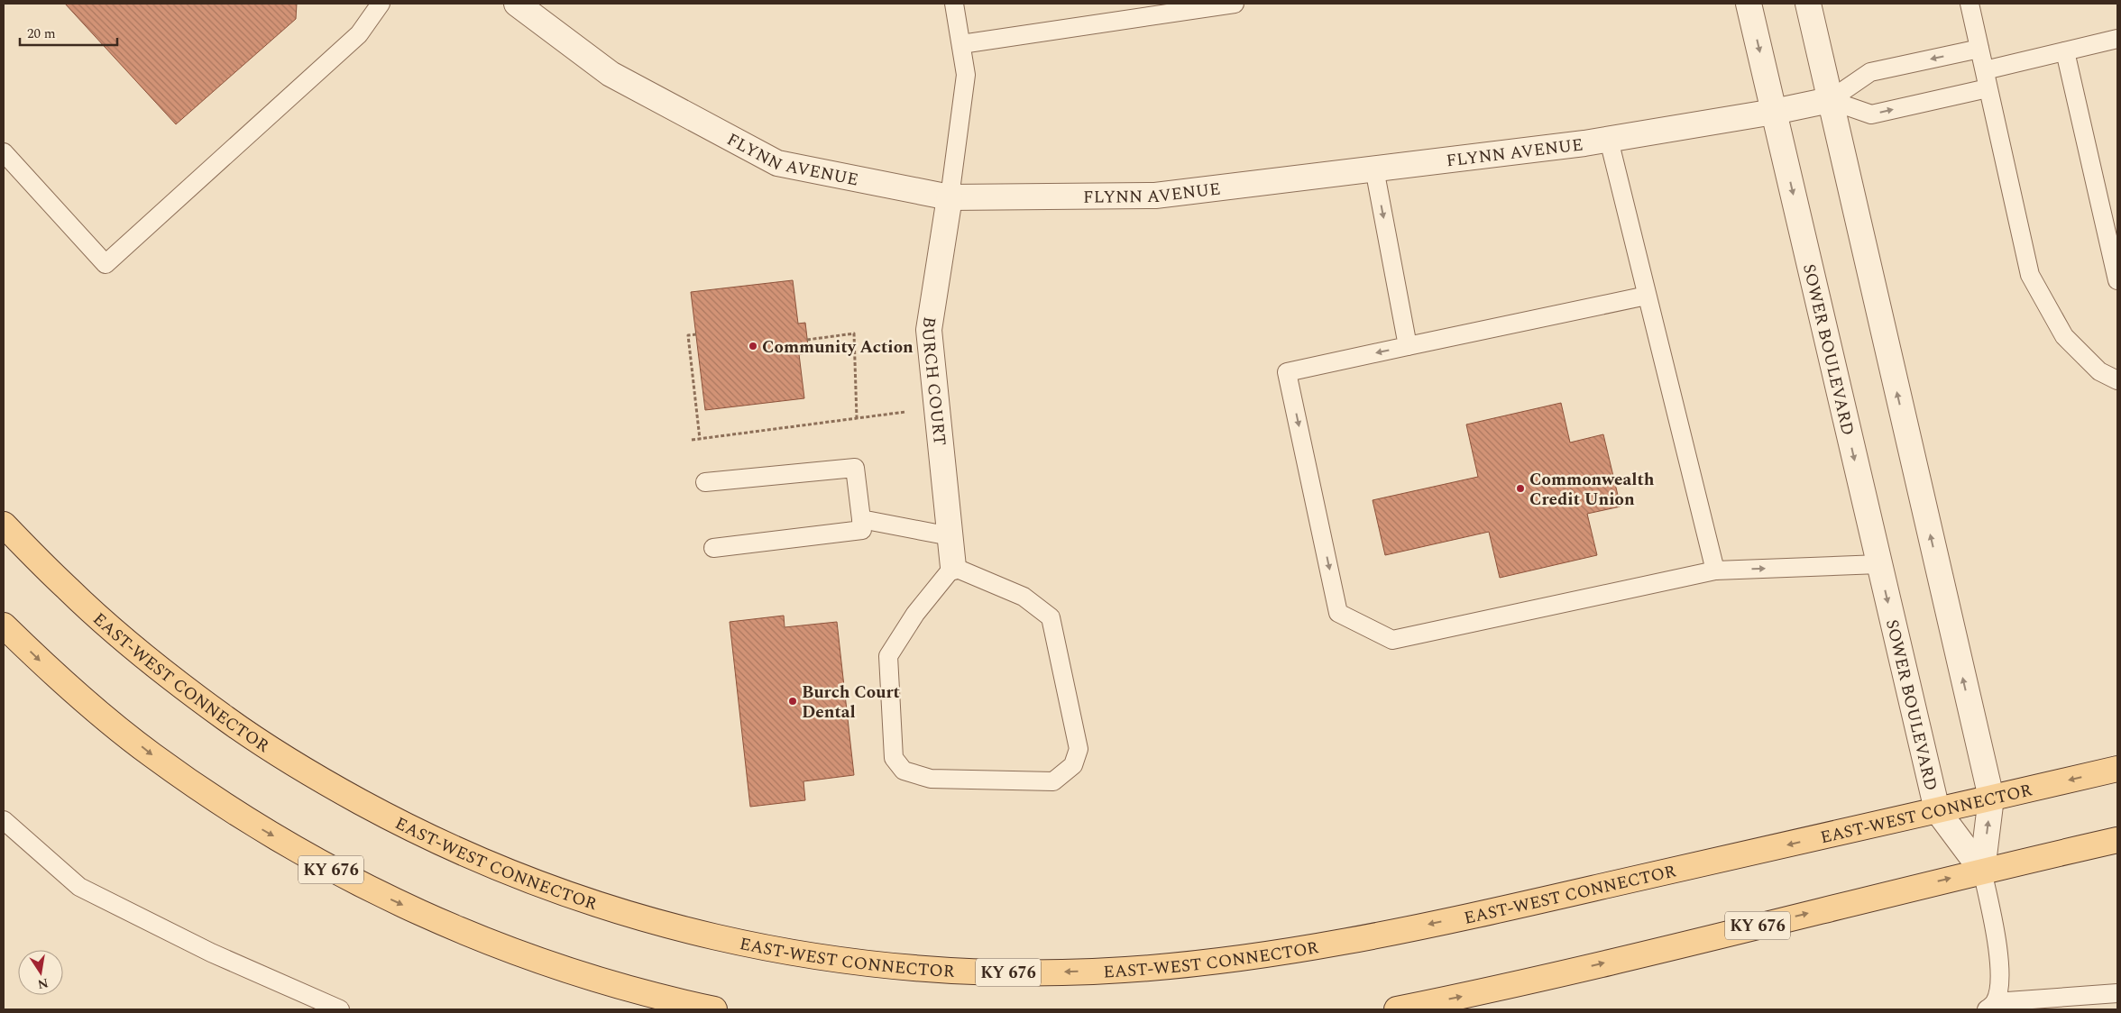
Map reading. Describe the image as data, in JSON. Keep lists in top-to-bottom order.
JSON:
{
  "streets": {
    "main road": ["EAST-WEST CONNECTOR", "KY 676"],
    "street": ["FLYNN AVENUE", "SOWER BOULEVARD", "BURCH COURT"]
  },
  "crossings": [
    ["FLYNN AVENUE", "SOWER BOULEVARD"],
    ["FLYNN AVENUE", "BURCH COURT"],
    ["SOWER BOULEVARD", "EAST-WEST CONNECTOR"],
    ["SOWER BOULEVARD", "KY 676"]
  ],
  "places": ["Community Action", "Commonwealth Credit Union", "Burch Court Dental"],
  "scale_bar": "20 m",
  "north": "bottom"
}
